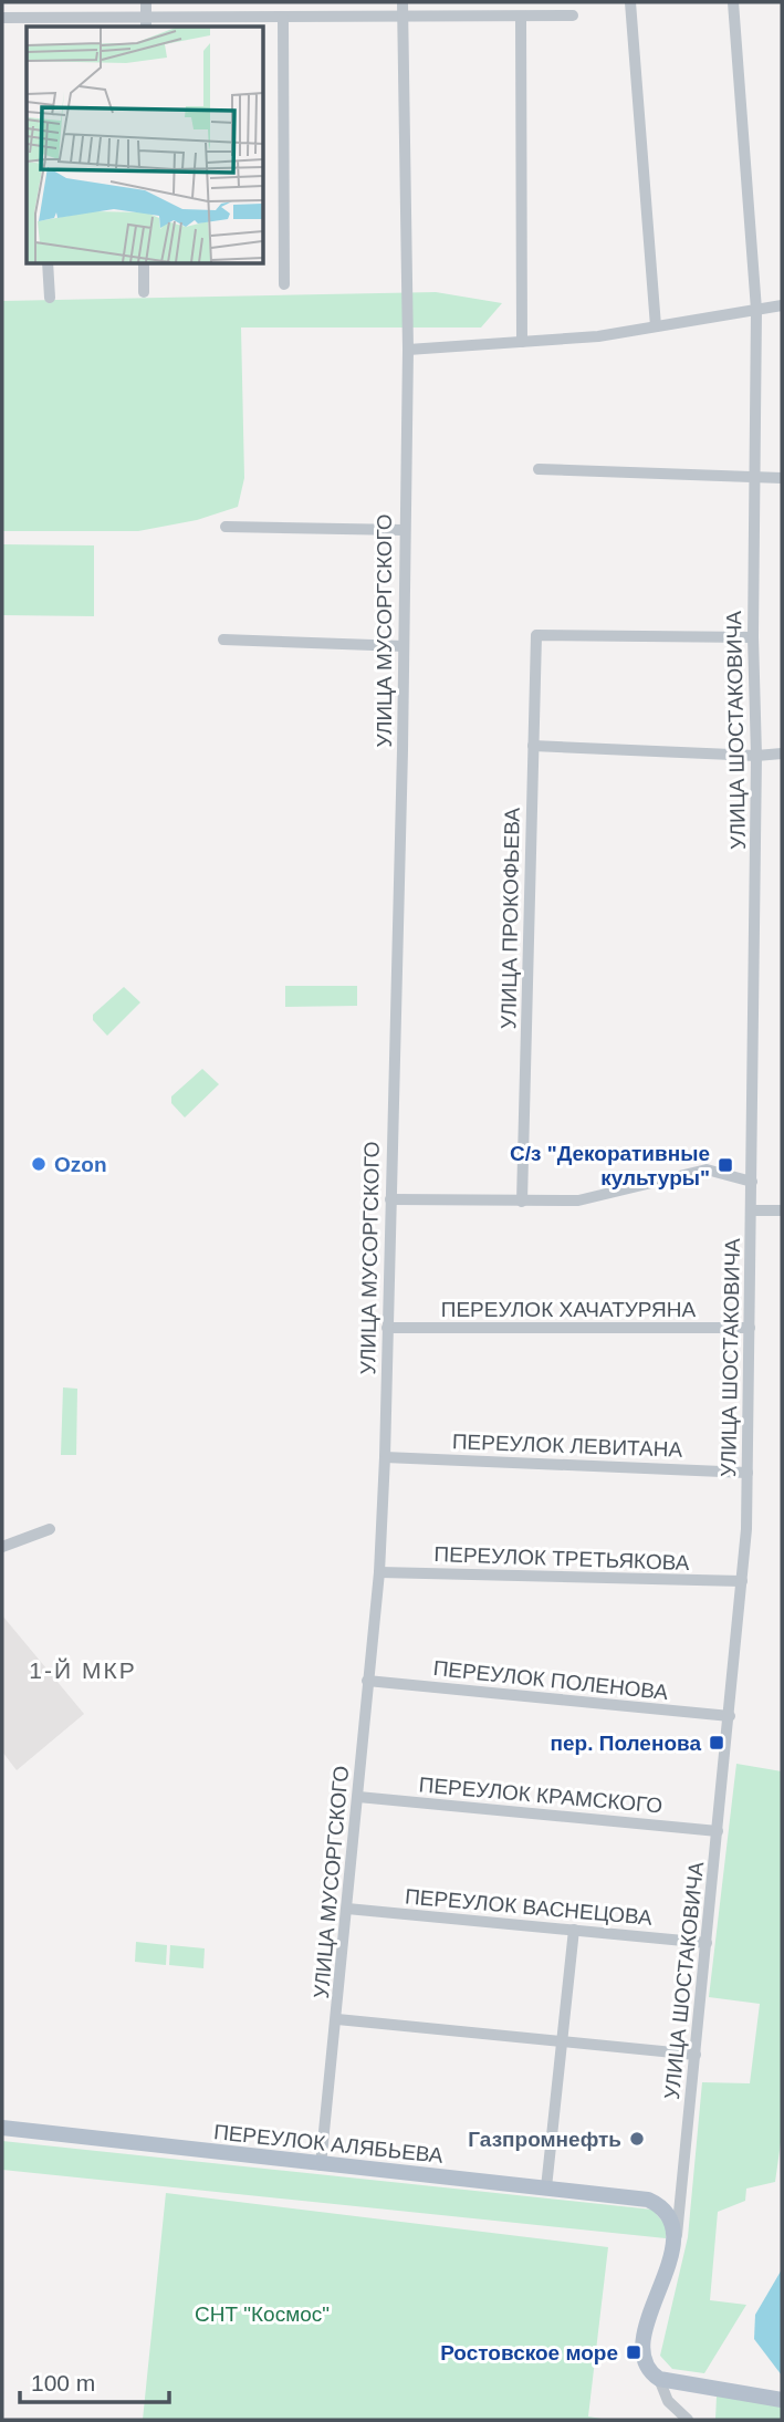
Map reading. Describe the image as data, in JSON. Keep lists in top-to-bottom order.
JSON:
{
  "streets": {
    "main road": ["ПЕРЕУЛОК АЛЯБЬЕВА"],
    "street": [
      "УЛИЦА МУСОРГСКОГО",
      "УЛИЦА ШОСТАКОВИЧА",
      "УЛИЦА ПРОКОФЬЕВА",
      "ПЕРЕУЛОК ХАЧАТУРЯНА",
      "ПЕРЕУЛОК ЛЕВИТАНА",
      "ПЕРЕУЛОК ТРЕТЬЯКОВА",
      "ПЕРЕУЛОК ПОЛЕНОВА",
      "ПЕРЕУЛОК КРАМСКОГО",
      "ПЕРЕУЛОК ВАСНЕЦОВА"
    ]
  },
  "crossings": [
    ["УЛИЦА МУСОРГСКОГО", "ПЕРЕУЛОК ХАЧАТУРЯНА"],
    ["УЛИЦА МУСОРГСКОГО", "ПЕРЕУЛОК ЛЕВИТАНА"],
    ["УЛИЦА МУСОРГСКОГО", "ПЕРЕУЛОК ТРЕТЬЯКОВА"],
    ["УЛИЦА МУСОРГСКОГО", "ПЕРЕУЛОК ПОЛЕНОВА"],
    ["УЛИЦА МУСОРГСКОГО", "ПЕРЕУЛОК КРАМСКОГО"],
    ["УЛИЦА МУСОРГСКОГО", "ПЕРЕУЛОК ВАСНЕЦОВА"],
    ["УЛИЦА МУСОРГСКОГО", "ПЕРЕУЛОК АЛЯБЬЕВА"],
    ["УЛИЦА ШОСТАКОВИЧА", "УЛИЦА ПРОКОФЬЕВА"],
    ["УЛИЦА ШОСТАКОВИЧА", "ПЕРЕУЛОК ХАЧАТУРЯНА"],
    ["УЛИЦА ШОСТАКОВИЧА", "ПЕРЕУЛОК ЛЕВИТАНА"],
    ["УЛИЦА ШОСТАКОВИЧА", "ПЕРЕУЛОК ТРЕТЬЯКОВА"],
    ["УЛИЦА ШОСТАКОВИЧА", "ПЕРЕУЛОК ПОЛЕНОВА"],
    ["УЛИЦА ШОСТАКОВИЧА", "ПЕРЕУЛОК КРАМСКОГО"],
    ["УЛИЦА ШОСТАКОВИЧА", "ПЕРЕУЛОК ВАСНЕЦОВА"],
    ["УЛИЦА ШОСТАКОВИЧА", "ПЕРЕУЛОК АЛЯБЬЕВА"]
  ],
  "districts": ["1-Й МКР"],
  "parks": ["СНТ \"Космос\""],
  "places": {
    "other": ["Ozon", "Газпромнефть"],
    "transit": ["С/з \"Декоративные культуры\"", "пер. Поленова", "Ростовское море"]
  },
  "scale_bar": "100 m"
}
